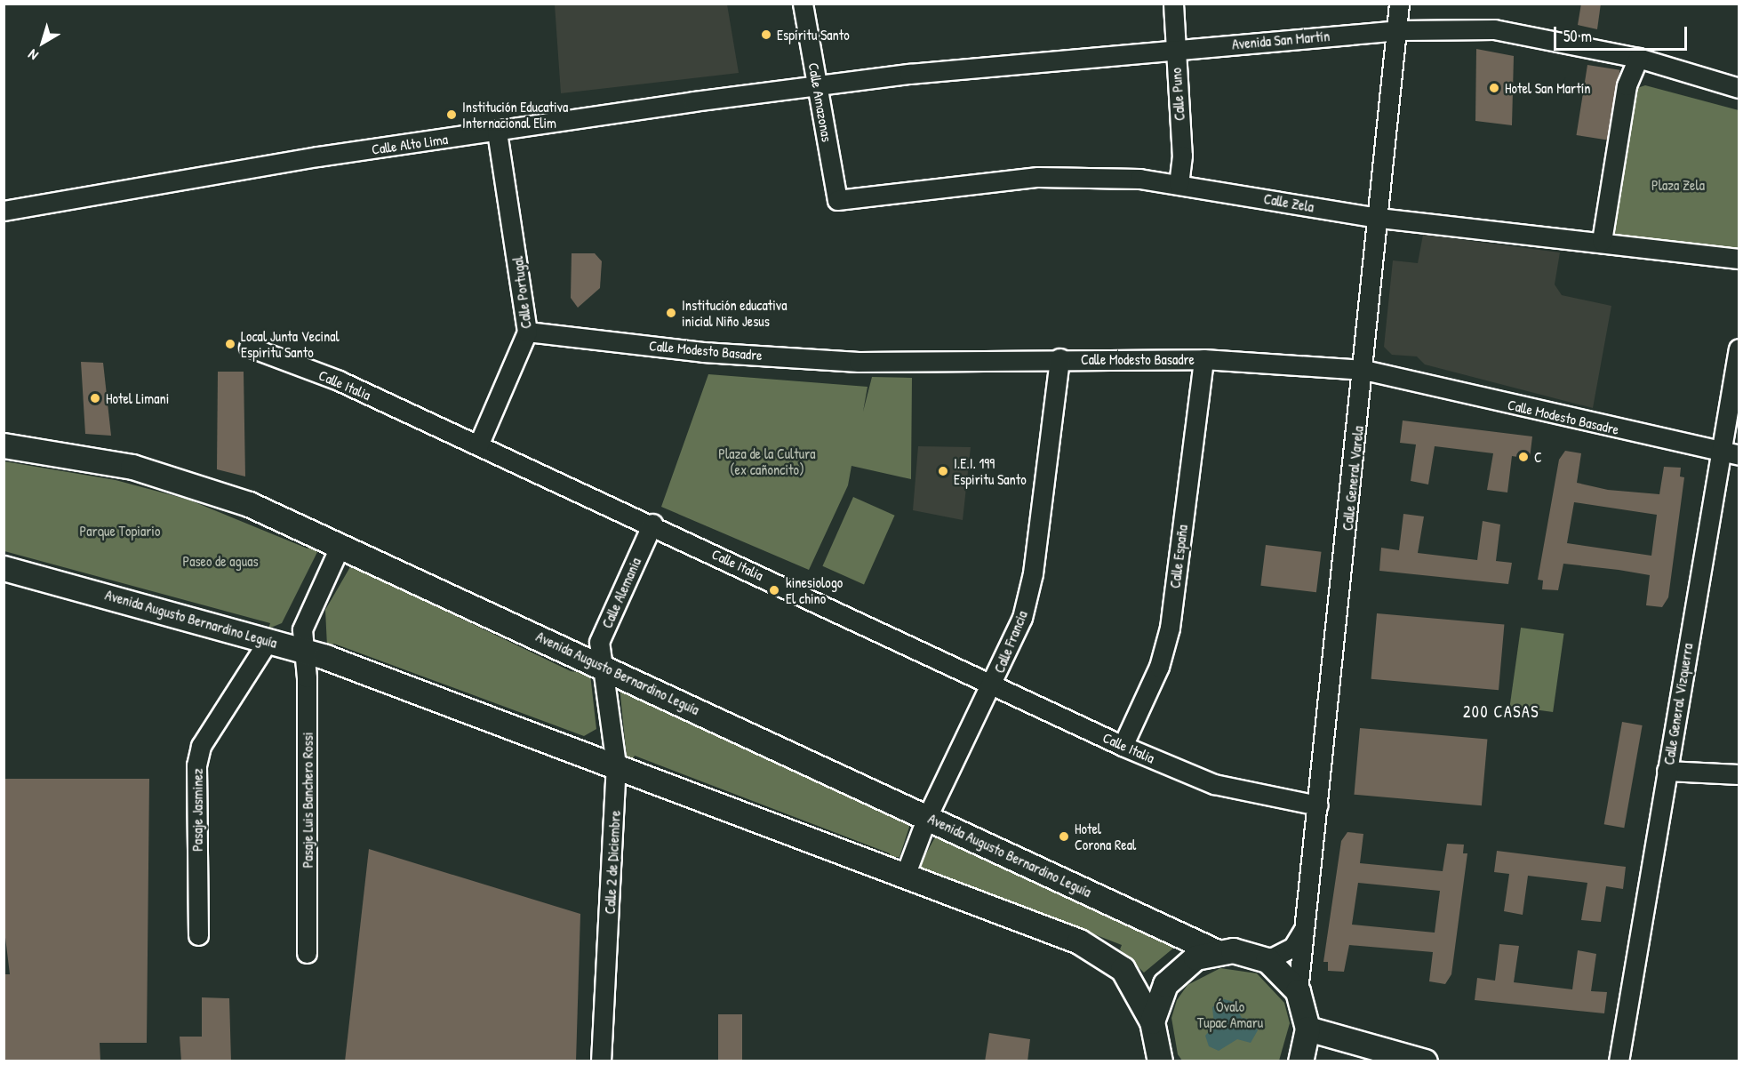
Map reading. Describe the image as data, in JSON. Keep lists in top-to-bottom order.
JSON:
{
  "streets": {
    "main road": ["Avenida Augusto Bernardino Leguía"],
    "street": [
      "Avenida San Martín",
      "Calle Puno",
      "Calle Amazonas",
      "Calle Alto Lima",
      "Calle Zela",
      "Calle Portugal",
      "Calle Modesto Basadre",
      "Calle Italia",
      "Calle General Varela",
      "Calle España",
      "Calle Alemania",
      "Calle Francia",
      "Calle General Vizquerra",
      "Pasaje Luis Banchero Rossi",
      "Pasaje Jasminez",
      "Calle 2 de Diciembre"
    ]
  },
  "crossings": [
    ["Avenida San Martín", "Calle Puno"],
    ["Avenida San Martín", "Calle Amazonas"],
    ["Avenida San Martín", "Calle Alto Lima"],
    ["Avenida San Martín", "Calle General Varela"],
    ["Calle Puno", "Calle Zela"],
    ["Calle Amazonas", "Calle Alto Lima"],
    ["Calle Amazonas", "Calle Zela"],
    ["Calle Alto Lima", "Calle Portugal"],
    ["Calle Zela", "Calle General Varela"],
    ["Calle Portugal", "Calle Modesto Basadre"],
    ["Calle Portugal", "Calle Italia"],
    ["Calle Modesto Basadre", "Calle General Varela"],
    ["Calle Modesto Basadre", "Calle España"],
    ["Calle Modesto Basadre", "Calle Francia"],
    ["Calle Modesto Basadre", "Calle General Vizquerra"],
    ["Calle Italia", "Calle General Varela"],
    ["Calle Italia", "Calle España"],
    ["Calle Italia", "Calle Alemania"],
    ["Calle Italia", "Calle Francia"],
    ["Calle Alemania", "Avenida Augusto Bernardino Leguía"],
    ["Calle Alemania", "Calle 2 de Diciembre"],
    ["Avenida Augusto Bernardino Leguía", "Calle Francia"],
    ["Avenida Augusto Bernardino Leguía", "Pasaje Luis Banchero Rossi"],
    ["Avenida Augusto Bernardino Leguía", "Pasaje Jasminez"],
    ["Avenida Augusto Bernardino Leguía", "Calle 2 de Diciembre"]
  ],
  "districts": ["200 CASAS"],
  "parks": [
    "Plaza Zela",
    "Plaza de la Cultura (ex cañoncito)",
    "Parque Topiario",
    "Paseo de aguas",
    "Óvalo Tupac Amaru"
  ],
  "places": [
    "Espiritu Santo",
    "Hotel San Martín",
    "Institución Educativa Internacional Elim",
    "Institución educativa inicial Niño Jesus",
    "Local Junta Vecinal Espiritu Santo",
    "Hotel Limani",
    "C",
    "I.E.I. 199 Espiritu Santo",
    "kinesiologo El chino",
    "Hotel Corona Real"
  ],
  "scale_bar": "50 m",
  "north": "bottom left"
}
